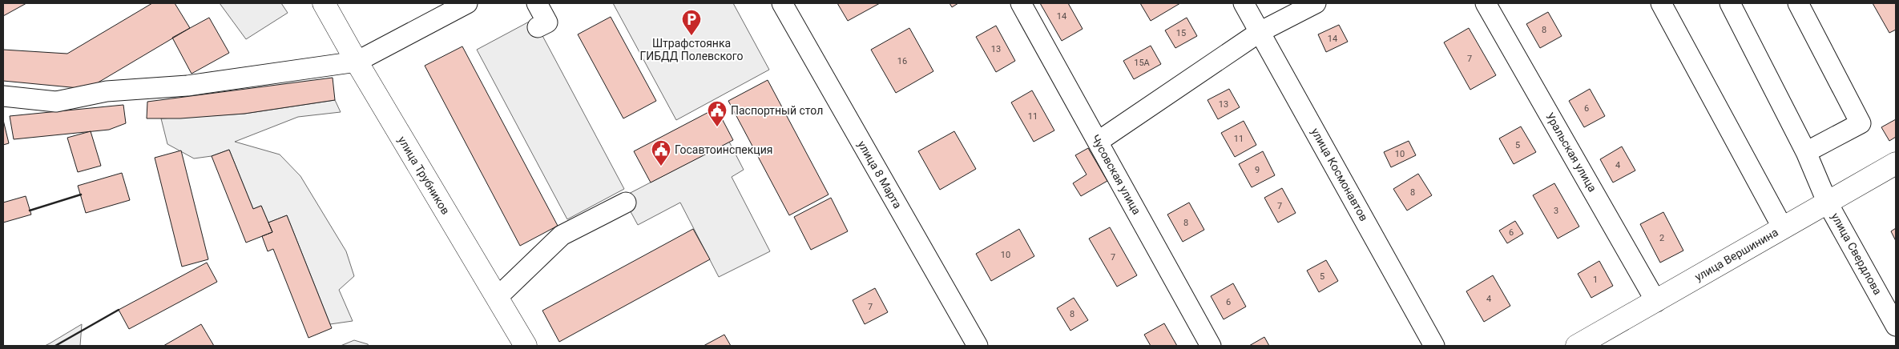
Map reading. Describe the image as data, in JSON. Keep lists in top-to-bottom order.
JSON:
{
  "streets": {
    "main road": ["улица Трубников", "улица Вершинина"],
    "street": [
      "Уральская улица",
      "улица 8 Марта",
      "Чусовская улица",
      "улица Космонавтов",
      "улица Свердлова"
    ]
  },
  "crossings": [
    ["Уральская улица", "улица Вершинина"],
    ["улица Свердлова", "улица Вершинина"]
  ],
  "places": {
    "parking": ["Штрафстоянка ГИБДД Полевского"],
    "public building": ["Паспортный стол", "Госавтоинспекция"]
  },
  "house_numbers": [
    "14",
    "8",
    "15",
    "14",
    "13",
    "7",
    "16",
    "15А",
    "13",
    "6",
    "11",
    "11",
    "5",
    "10",
    "4",
    "9",
    "8",
    "7",
    "3",
    "8",
    "6",
    "2",
    "10",
    "7",
    "5",
    "1",
    "4",
    "6",
    "7",
    "8"
  ]
}
